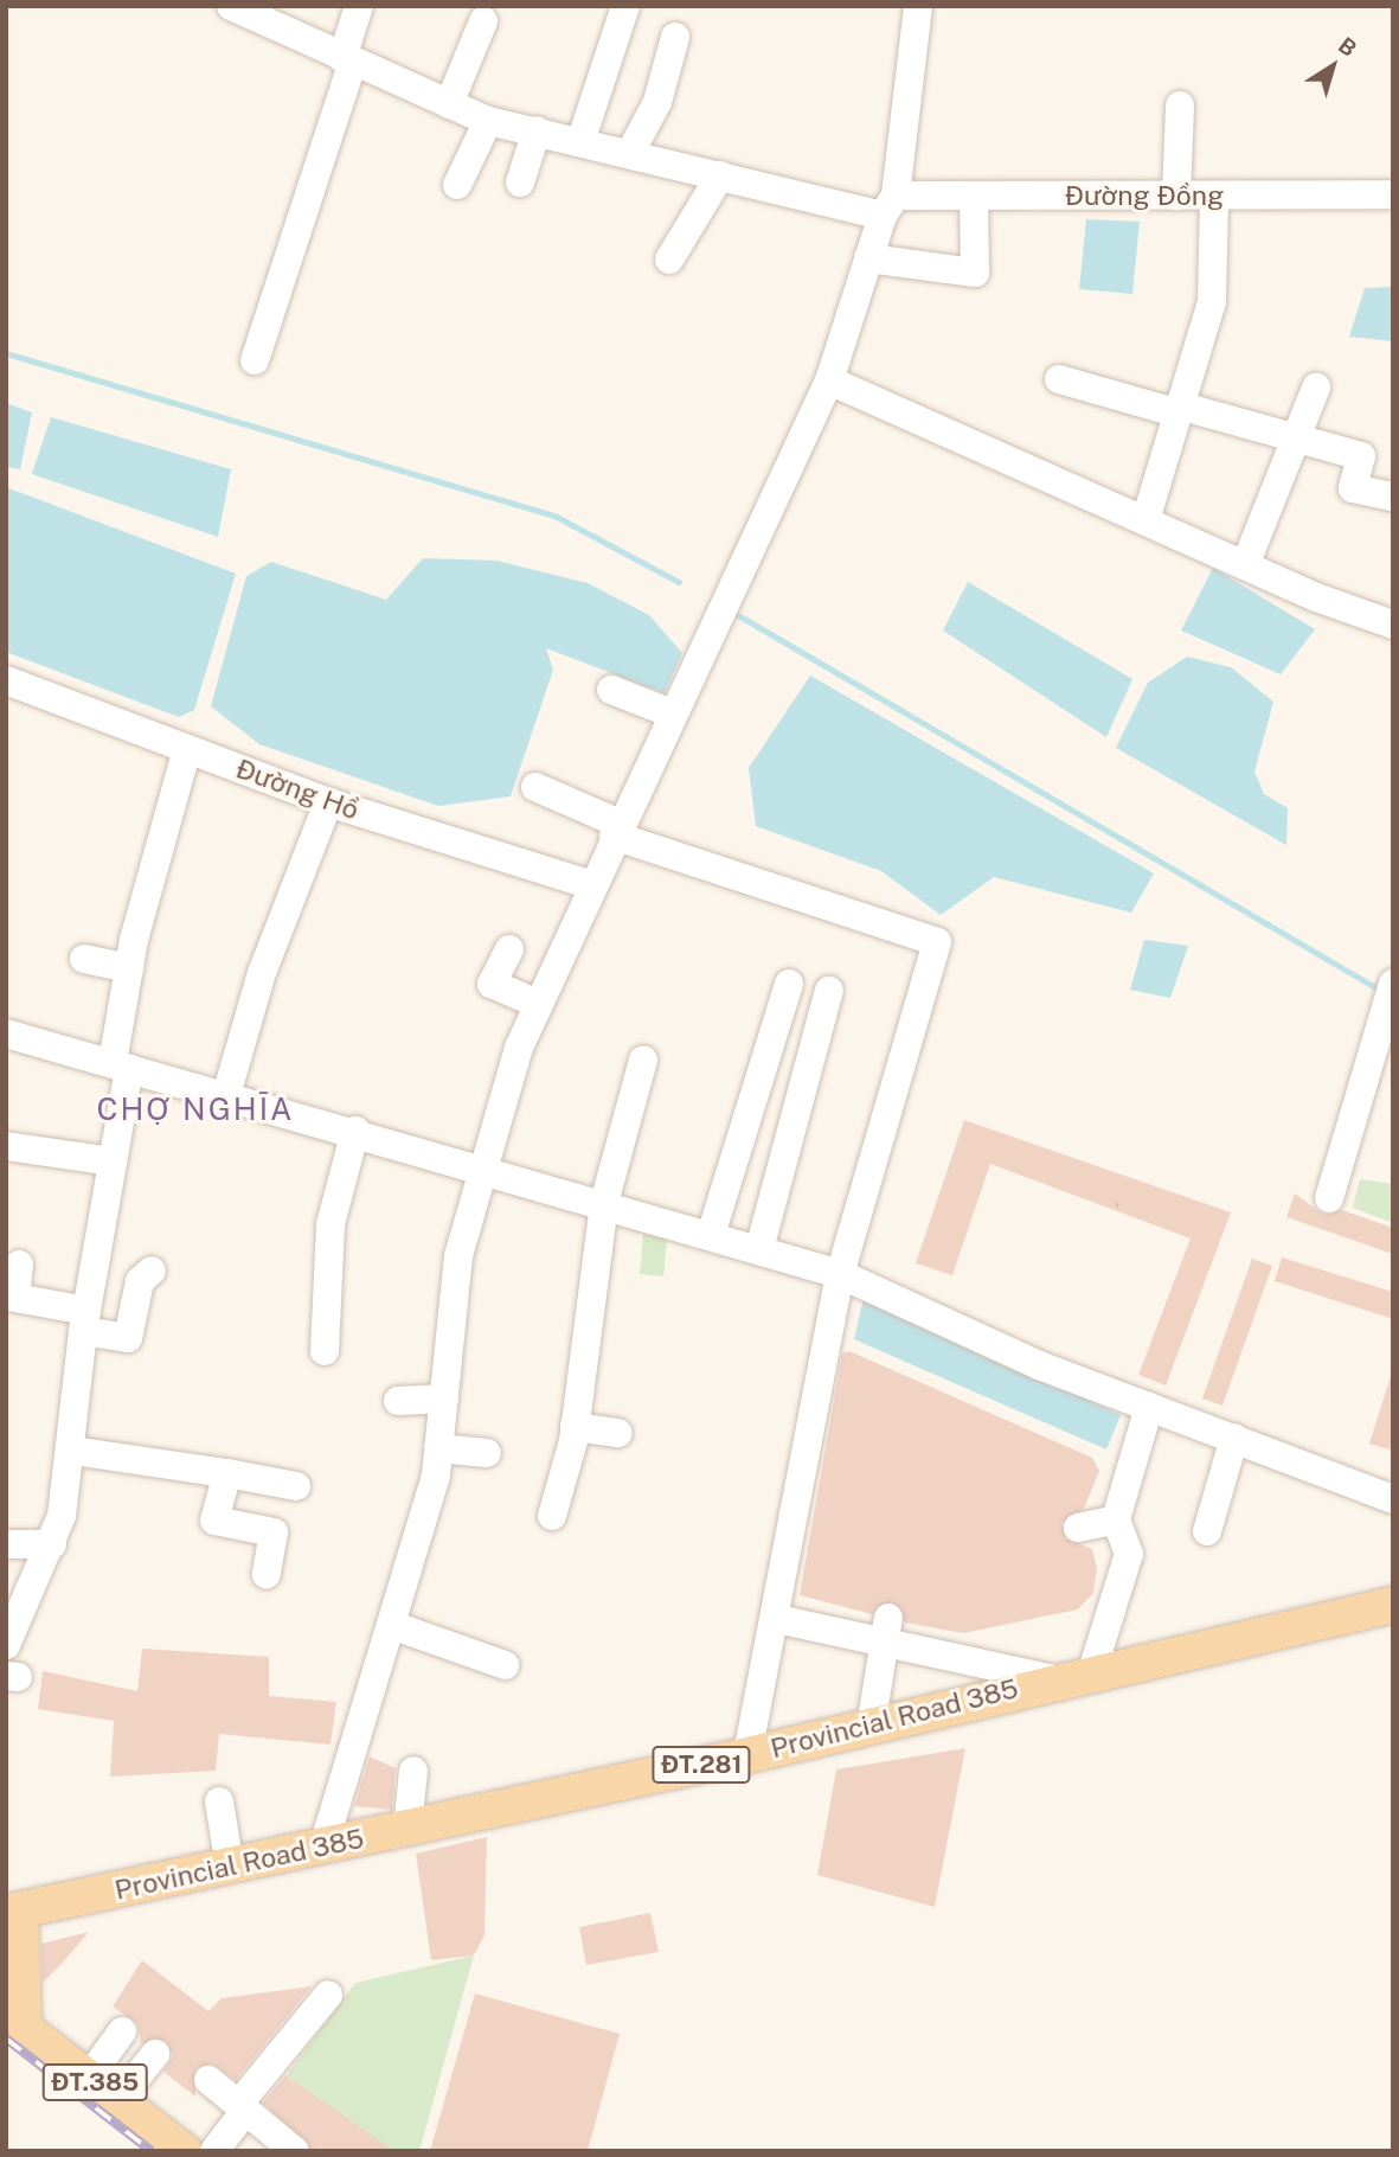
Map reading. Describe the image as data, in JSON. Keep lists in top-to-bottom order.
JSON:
{
  "streets": {
    "main road": ["Provincial Road 385", "ĐT.281", "ĐT.385"],
    "street": ["Đường Đồng", "Đường Hồ"]
  },
  "districts": ["CHỢ NGHĨA"],
  "north": "top right"
}
